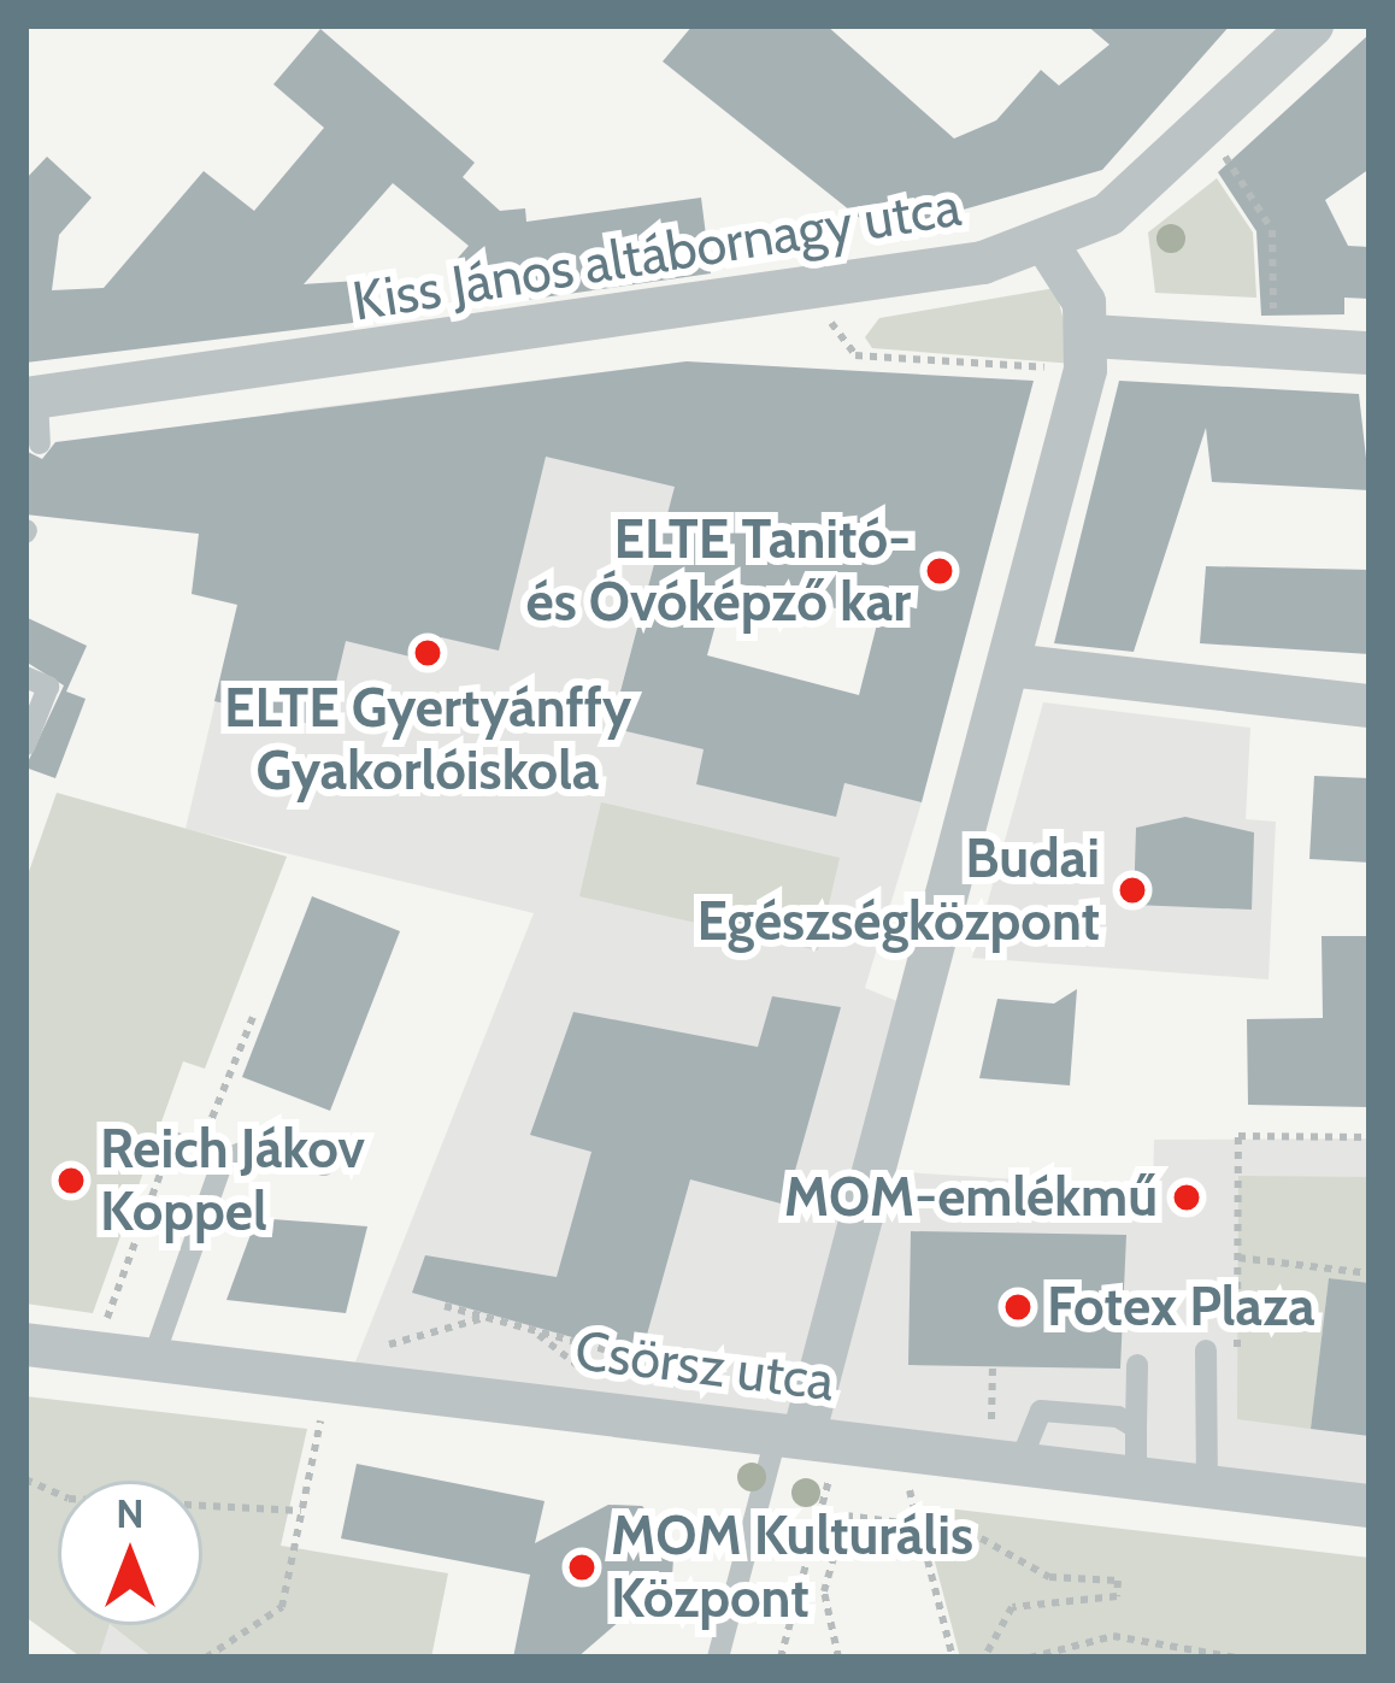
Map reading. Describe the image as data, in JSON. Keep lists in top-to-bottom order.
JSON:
{
  "streets": {
    "street": ["Kiss János altábornagy utca", "Csörsz utca"]
  },
  "places": [
    "ELTE Tanitó- és Óvóképző kar",
    "ELTE Gyertyánffy Gyakorlóiskola",
    "Budai Egészségközpont",
    "Reich Jákov Koppel",
    "MOM-emlékmű",
    "Fotex Plaza",
    "MOM Kulturális Központ"
  ],
  "north": "top"
}
